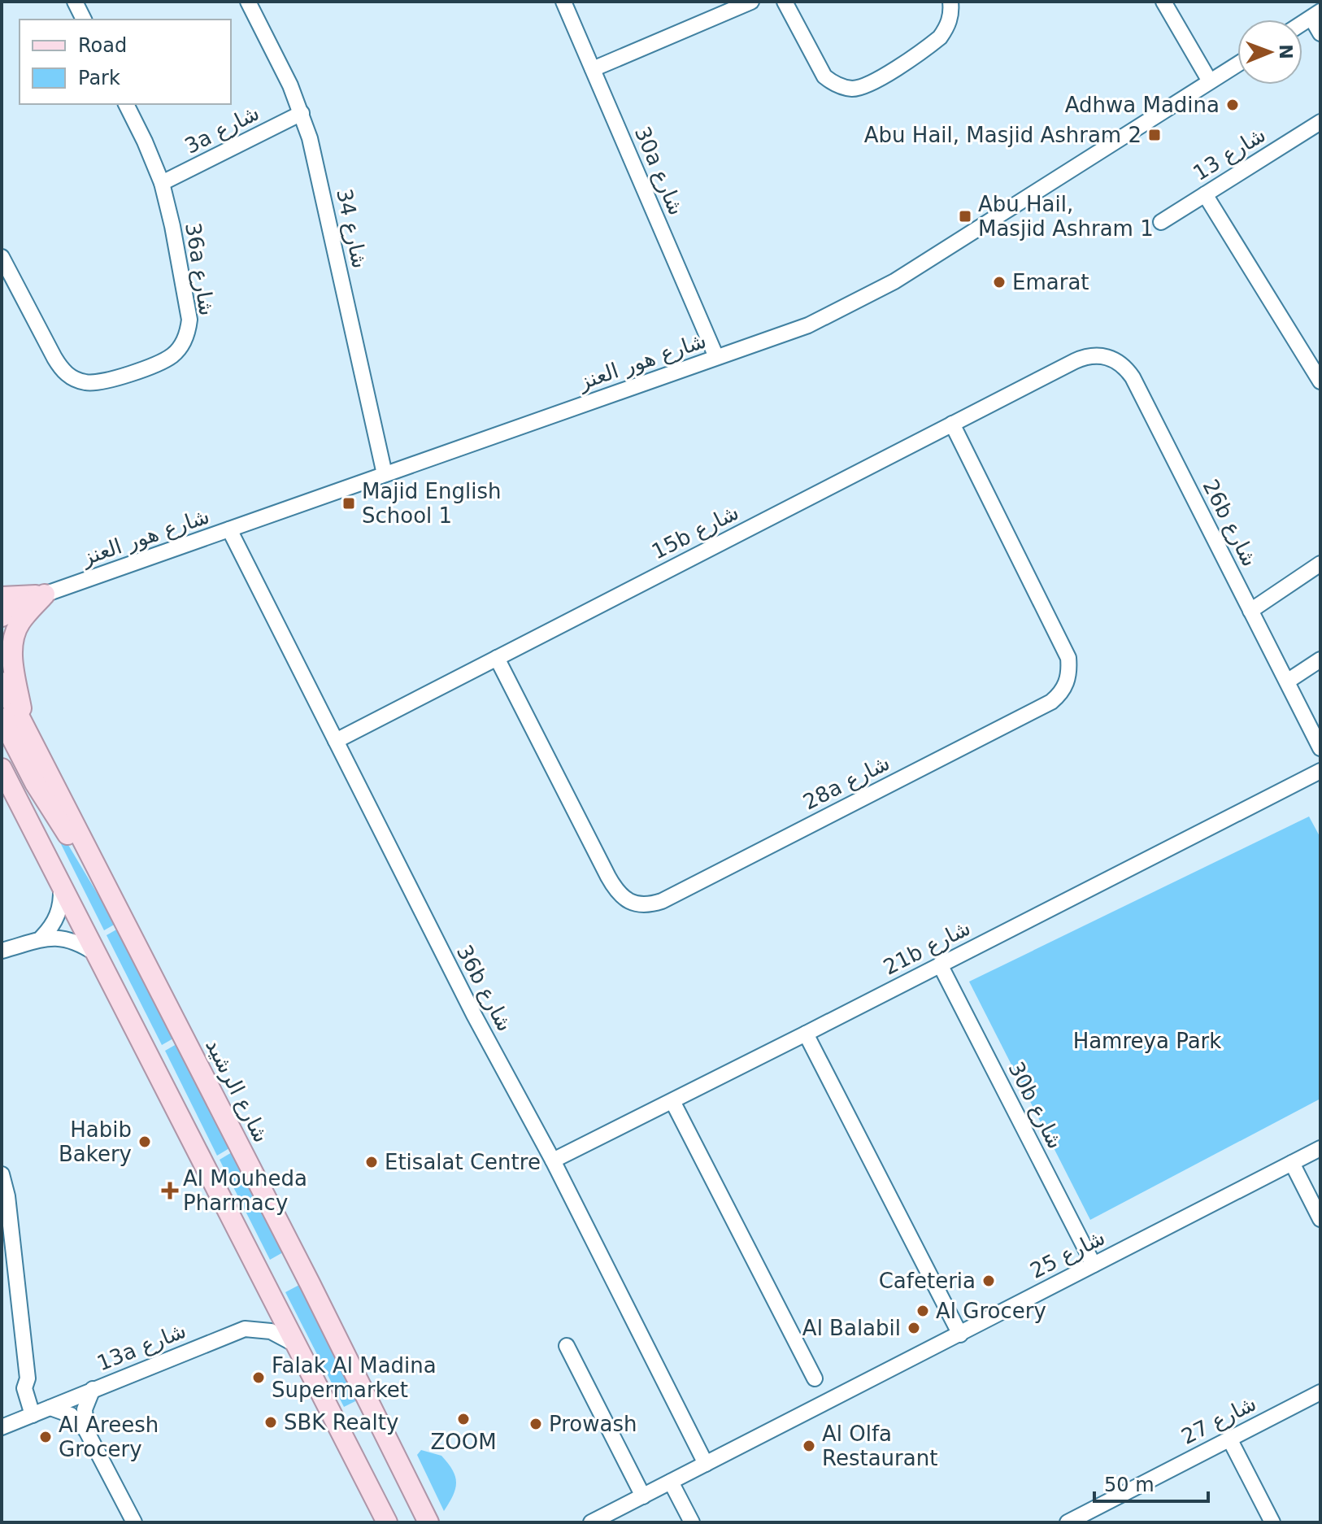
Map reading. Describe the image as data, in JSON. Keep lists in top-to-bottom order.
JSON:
{
  "streets": {
    "main road": ["شارع الرشيد"],
    "street": [
      "3a شارع",
      "شارع 13",
      "30a شارع",
      "شارع 34",
      "36a شارع",
      "شارع هور العنز",
      "26b شارع",
      "15b شارع",
      "28a شارع",
      "21b شارع",
      "36b شارع",
      "30b شارع",
      "شارع 25",
      "13a شارع",
      "شارع 27"
    ]
  },
  "crossings": [
    ["3a شارع", "شارع 34"],
    ["3a شارع", "36a شارع"],
    ["30a شارع", "شارع هور العنز"],
    ["شارع 34", "شارع هور العنز"],
    ["شارع هور العنز", "36b شارع"],
    ["26b شارع", "15b شارع"],
    ["15b شارع", "28a شارع"],
    ["15b شارع", "36b شارع"],
    ["21b شارع", "36b شارع"],
    ["21b شارع", "30b شارع"],
    ["36b شارع", "شارع 25"],
    ["30b شارع", "شارع 25"]
  ],
  "parks": ["Hamreya Park"],
  "places": {
    "other": [
      "Adhwa Madina",
      "Emarat",
      "Habib Bakery",
      "Etisalat Centre",
      "Cafeteria",
      "Al Grocery",
      "Al Balabil",
      "Falak Al Madina Supermarket",
      "ZOOM",
      "SBK Realty",
      "Prowash",
      "Al Areesh Grocery",
      "Al Olfa Restaurant"
    ],
    "transit": ["Abu Hail, Masjid Ashram 2", "Abu Hail, Masjid Ashram 1", "Majid English School 1"],
    "health": ["Al Mouheda Pharmacy"]
  },
  "legend": ["Road", "Park"],
  "scale_bar": "50 m",
  "north": "right"
}
